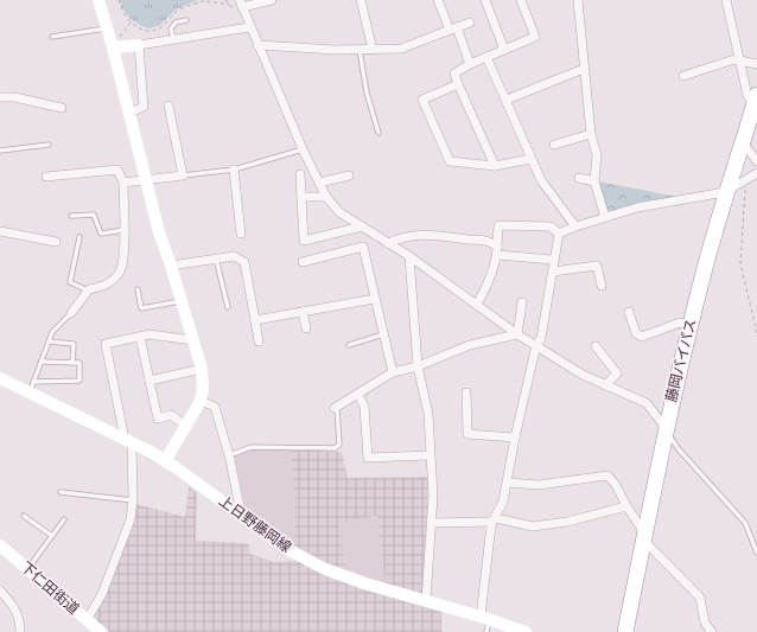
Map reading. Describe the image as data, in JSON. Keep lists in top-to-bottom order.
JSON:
{
  "streets": {
    "highway": ["藤岡バイパス"],
    "street": ["上日野藤岡線", "下仁田街道"]
  }
}
